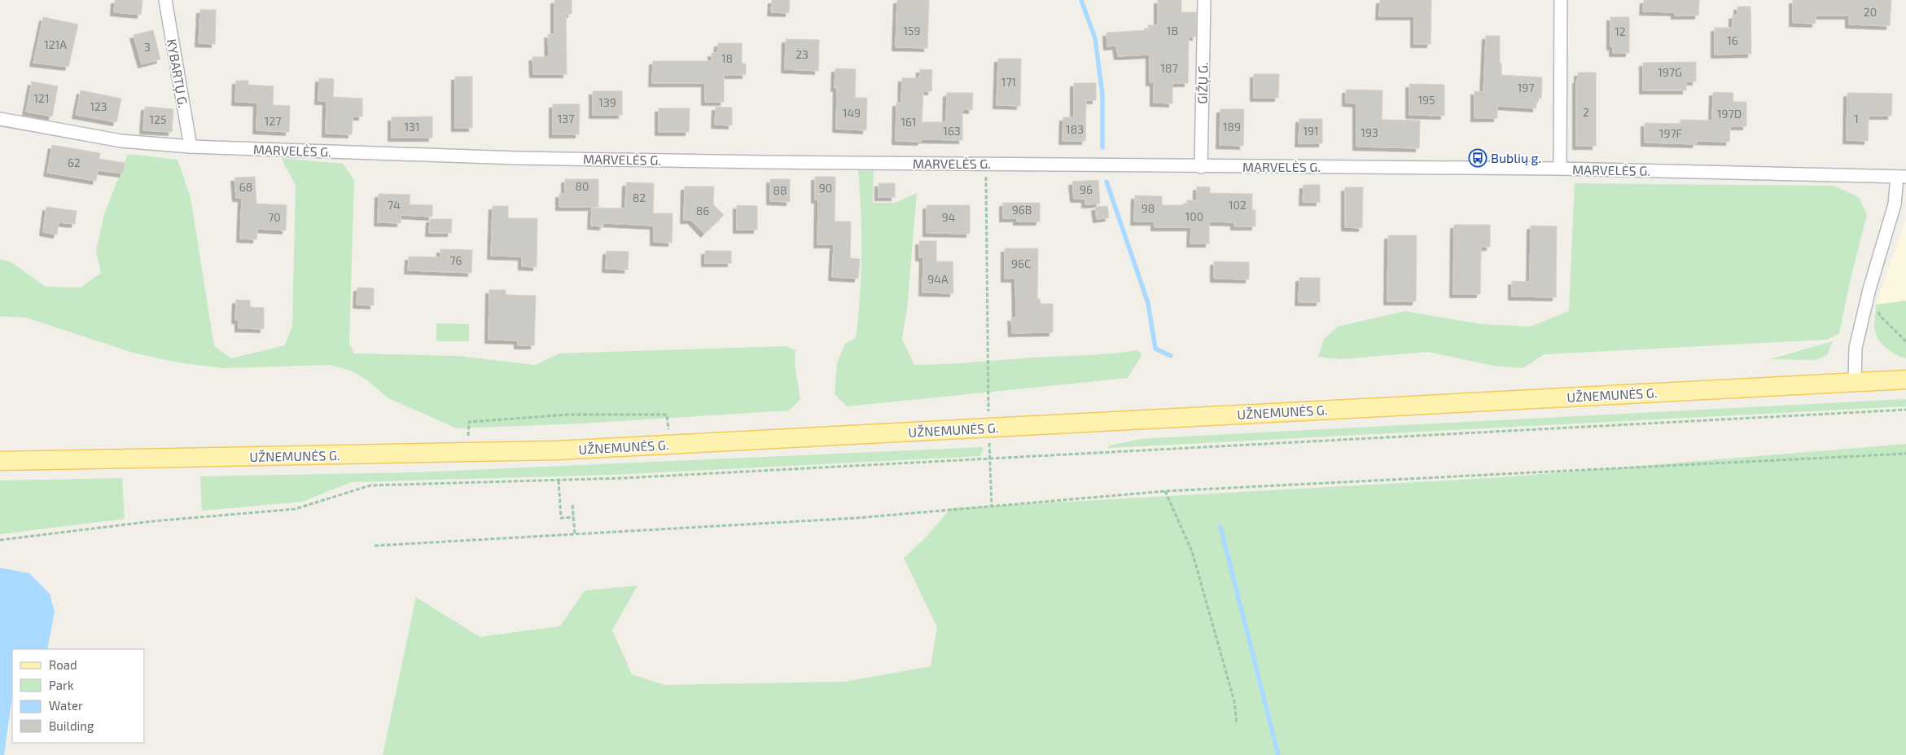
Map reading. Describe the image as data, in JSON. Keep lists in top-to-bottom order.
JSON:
{
  "streets": {
    "main road": ["UŽNEMUNĖS G."],
    "street": ["KYBARTŲ G.", "GIŽŲ G.", "MARVELĖS G."]
  },
  "crossings": [
    ["KYBARTŲ G.", "MARVELĖS G."],
    ["GIŽŲ G.", "MARVELĖS G."]
  ],
  "places": {
    "bus stop": ["Bublių g."]
  },
  "house_numbers": [
    "20",
    "159",
    "1B",
    "12",
    "16",
    "121A",
    "3",
    "23",
    "18",
    "187",
    "197G",
    "171",
    "197",
    "121",
    "195",
    "139",
    "123",
    "2",
    "149",
    "197D",
    "137",
    "1",
    "125",
    "127",
    "161",
    "131",
    "189",
    "183",
    "163",
    "191",
    "193",
    "197F",
    "62",
    "80",
    "68",
    "90",
    "96",
    "88",
    "82",
    "74",
    "102",
    "98",
    "96B",
    "86",
    "100",
    "70",
    "94",
    "76",
    "96C",
    "94A"
  ],
  "legend": [
    "Road",
    "Park",
    "Water",
    "Building"
  ]
}
